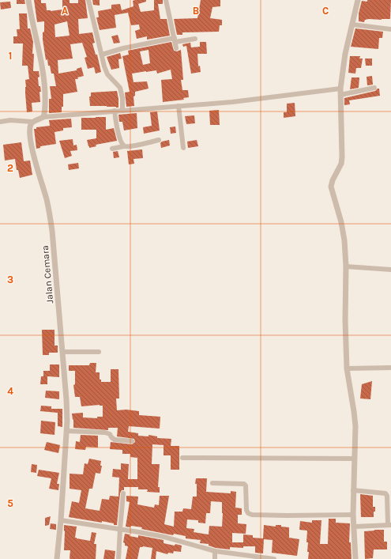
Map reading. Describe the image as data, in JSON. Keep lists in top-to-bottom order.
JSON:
{
  "streets": {
    "street": ["Jalan Cemara"]
  },
  "grid": {
    "columns": ["A", "B", "C"],
    "rows": [
      "1",
      "2",
      "3",
      "4",
      "5"
    ]
  }
}
